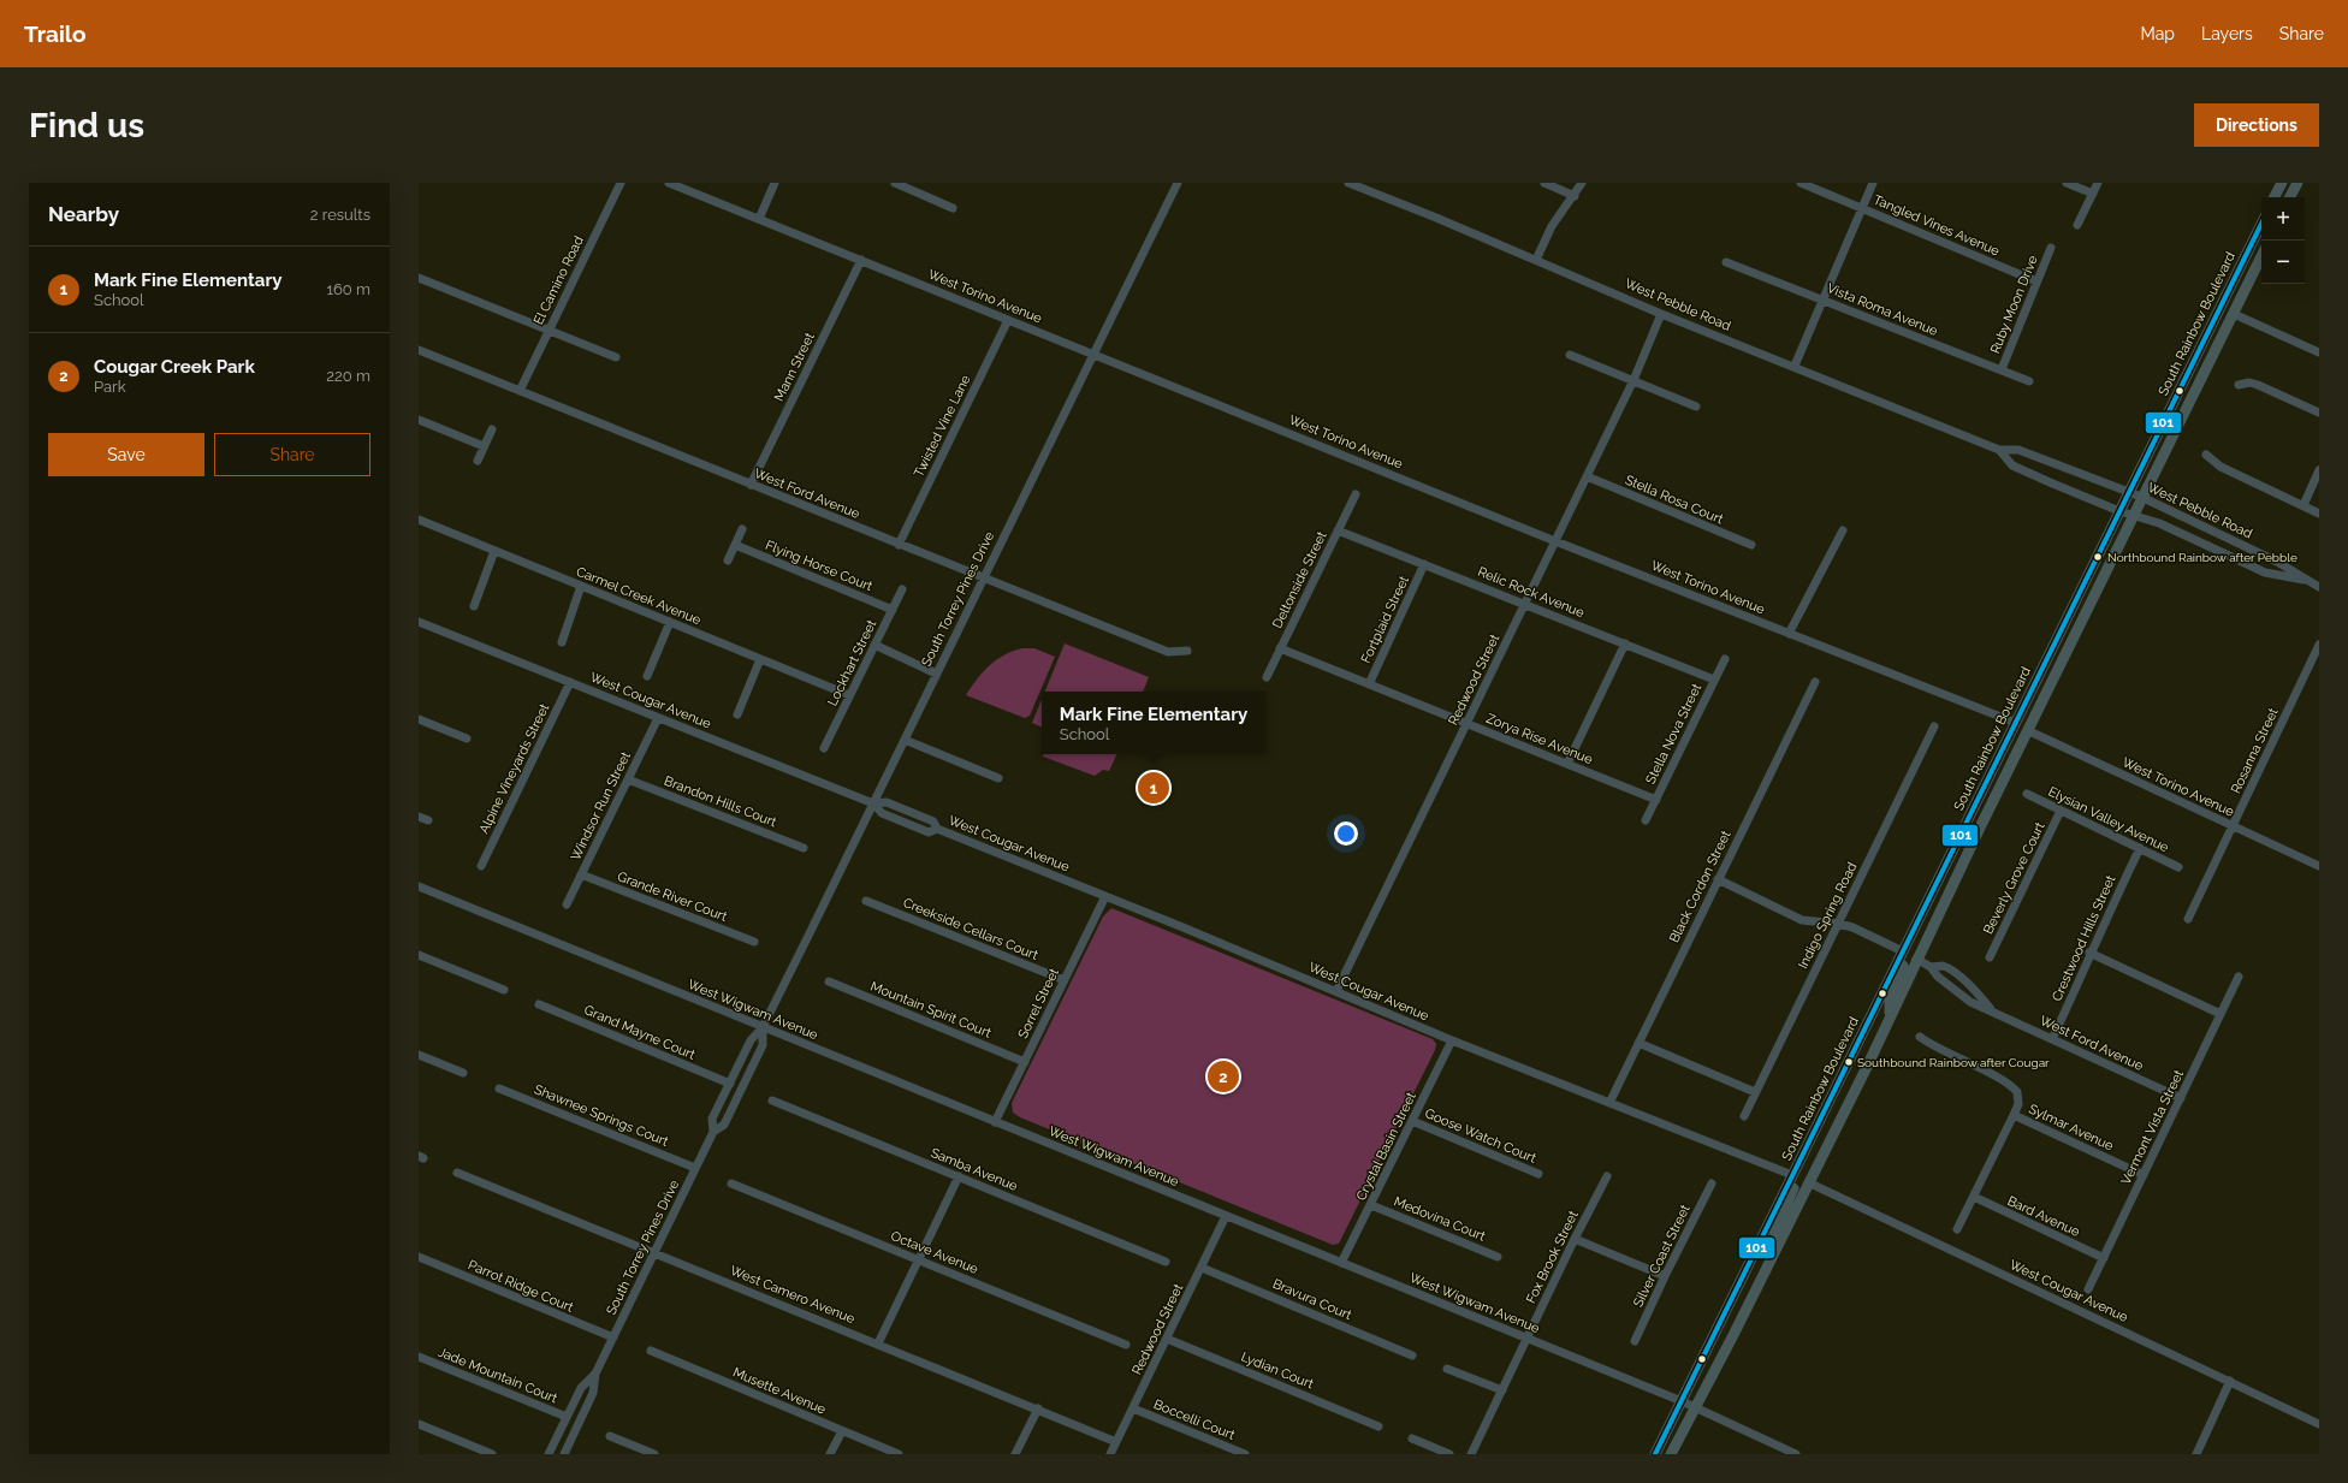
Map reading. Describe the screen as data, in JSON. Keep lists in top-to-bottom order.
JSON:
{
  "streets": {
    "main road": ["South Rainbow Boulevard"],
    "street": [
      "Tangled Vines Avenue",
      "El Camino Road",
      "West Torino Avenue",
      "West Pebble Road",
      "Ruby Moon Drive",
      "Vista Roma Avenue",
      "Mann Street",
      "Twisted Vine Lane",
      "West Ford Avenue",
      "Stella Rosa Court",
      "Flying Horse Court",
      "Deltonside Street",
      "Relic Rock Avenue",
      "Carmel Creek Avenue",
      "South Torrey Pines Drive",
      "Fortplaid Street",
      "Lockhart Street",
      "Redwood Street",
      "West Cougar Avenue",
      "Stella Nova Street",
      "Zorya Rise Avenue",
      "Rosanna Street",
      "Alpine Vineyards Street",
      "Brandon Hills Court",
      "Windsor Run Street",
      "Elysian Valley Avenue",
      "Beverly Grove Court",
      "Black Cordon Street",
      "Grande River Court",
      "Indigo Spring Road",
      "Creekside Cellars Court",
      "Crestwood Hills Street",
      "Sorrel Street",
      "West Wigwam Avenue",
      "Mountain Spirit Court",
      "Grand Mayne Court",
      "Shawnee Springs Court",
      "Sylmar Avenue",
      "Vermont Vista Street",
      "Goose Watch Court",
      "Crystal Basin Street",
      "Samba Avenue",
      "Bard Avenue",
      "Medovina Court",
      "Octave Avenue",
      "Silver Coast Street",
      "Fox Brook Street",
      "Parrot Ridge Court",
      "West Camero Avenue",
      "Bravura Court",
      "Lydian Court",
      "Jade Mountain Court",
      "Musette Avenue",
      "Boccelli Court"
    ]
  },
  "crossings": [
    ["Tangled Vines Avenue", "Ruby Moon Drive"],
    ["El Camino Road", "West Ford Avenue"],
    ["West Torino Avenue", "South Rainbow Boulevard"],
    ["West Torino Avenue", "Mann Street"],
    ["West Torino Avenue", "Twisted Vine Lane"],
    ["West Torino Avenue", "South Torrey Pines Drive"],
    ["West Torino Avenue", "Redwood Street"],
    ["West Torino Avenue", "Rosanna Street"],
    ["West Pebble Road", "South Rainbow Boulevard"],
    ["West Pebble Road", "Redwood Street"],
    ["Ruby Moon Drive", "Vista Roma Avenue"],
    ["South Rainbow Boulevard", "West Cougar Avenue"],
    ["South Rainbow Boulevard", "West Wigwam Avenue"],
    ["Mann Street", "West Ford Avenue"],
    ["Twisted Vine Lane", "West Ford Avenue"],
    ["West Ford Avenue", "South Torrey Pines Drive"],
    ["West Ford Avenue", "Crestwood Hills Street"],
    ["West Ford Avenue", "Vermont Vista Street"],
    ["Stella Rosa Court", "Redwood Street"],
    ["Flying Horse Court", "Lockhart Street"],
    ["Deltonside Street", "Relic Rock Avenue"],
    ["Deltonside Street", "Zorya Rise Avenue"],
    ["Relic Rock Avenue", "Fortplaid Street"],
    ["Relic Rock Avenue", "Redwood Street"],
    ["Relic Rock Avenue", "Stella Nova Street"],
    ["Carmel Creek Avenue", "Lockhart Street"],
    ["South Torrey Pines Drive", "West Cougar Avenue"],
    ["South Torrey Pines Drive", "West Wigwam Avenue"],
    ["South Torrey Pines Drive", "Grand Mayne Court"],
    ["South Torrey Pines Drive", "Shawnee Springs Court"],
    ["South Torrey Pines Drive", "Parrot Ridge Court"],
    ["South Torrey Pines Drive", "West Camero Avenue"],
    ["South Torrey Pines Drive", "Jade Mountain Court"],
    ["Fortplaid Street", "Zorya Rise Avenue"],
    ["Redwood Street", "West Cougar Avenue"],
    ["Redwood Street", "Zorya Rise Avenue"],
    ["Redwood Street", "West Wigwam Avenue"],
    ["Redwood Street", "West Camero Avenue"],
    ["Redwood Street", "Bravura Court"],
    ["Redwood Street", "Lydian Court"],
    ["Redwood Street", "Boccelli Court"],
    ["West Cougar Avenue", "Alpine Vineyards Street"],
    ["West Cougar Avenue", "Windsor Run Street"],
    ["West Cougar Avenue", "Black Cordon Street"],
    ["West Cougar Avenue", "Sorrel Street"],
    ["West Cougar Avenue", "Crystal Basin Street"],
    ["Stella Nova Street", "Zorya Rise Avenue"],
    ["Brandon Hills Court", "Windsor Run Street"],
    ["Windsor Run Street", "Grande River Court"],
    ["Elysian Valley Avenue", "Beverly Grove Court"],
    ["Elysian Valley Avenue", "Crestwood Hills Street"],
    ["Creekside Cellars Court", "Sorrel Street"],
    ["Sorrel Street", "West Wigwam Avenue"],
    ["Sorrel Street", "Mountain Spirit Court"],
    ["West Wigwam Avenue", "Crystal Basin Street"],
    ["West Wigwam Avenue", "Fox Brook Street"],
    ["Sylmar Avenue", "Vermont Vista Street"],
    ["Vermont Vista Street", "Bard Avenue"],
    ["Goose Watch Court", "Crystal Basin Street"],
    ["Crystal Basin Street", "Medovina Court"]
  ],
  "places": ["Northbound Rainbow after Pebble", "Southbound Rainbow after Cougar"],
  "lines": ["transit line 101"],
  "page": {
    "header": "Trailo",
    "nav": ["Map", "Layers", "Share"],
    "buttons": [
      "Directions",
      ["Save", "Share"]
    ],
    "title": "Find us",
    "heading": ["Nearby", "2 results"],
    "map_buttons": ["+", "−"],
    "list": [
      {
        "mark": "1",
        "name": "Mark Fine Elementary",
        "note": "School",
        "value": "160 m"
      },
      {
        "mark": "2",
        "name": "Cougar Creek Park",
        "note": "Park",
        "value": "220 m"
      }
    ],
    "popup": ["Mark Fine Elementary", "School"],
    "pins": ["1", "2"]
  }
}
